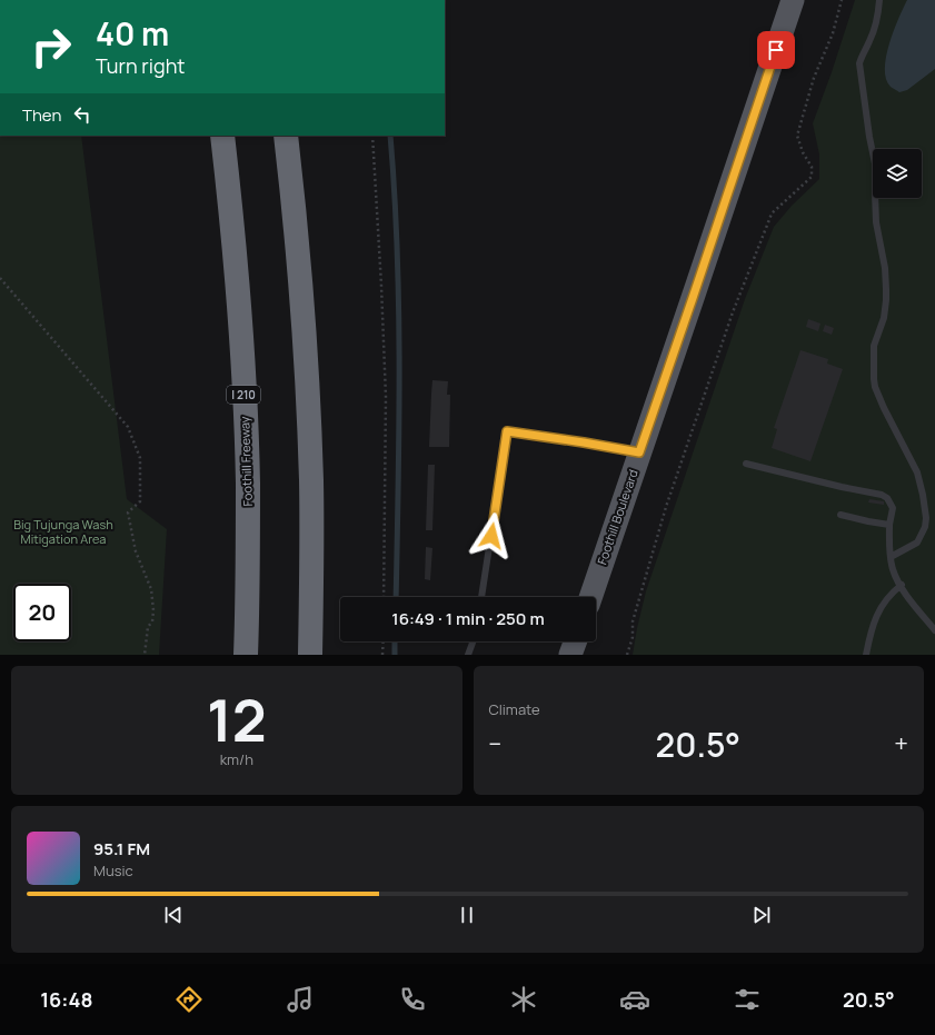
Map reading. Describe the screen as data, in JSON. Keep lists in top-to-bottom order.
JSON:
{
  "streets": {
    "highway": ["I 210", "Foothill Freeway"],
    "main road": ["Foothill Boulevard"]
  },
  "parks": ["Big Tujunga Wash Mitigation Area"],
  "page": {
    "turn": ["40 m", "Turn right"],
    "then": "Then",
    "limit": "20",
    "trip": "16:49 · 1 min · 250 m",
    "tile": [
      ["12", "km/h"],
      "Climate"
    ],
    "heat": ["−", "20.5°", "+"],
    "song": ["95.1 FM", "Music"],
    "tabs": ["16:48", "20.5°"]
  }
}
